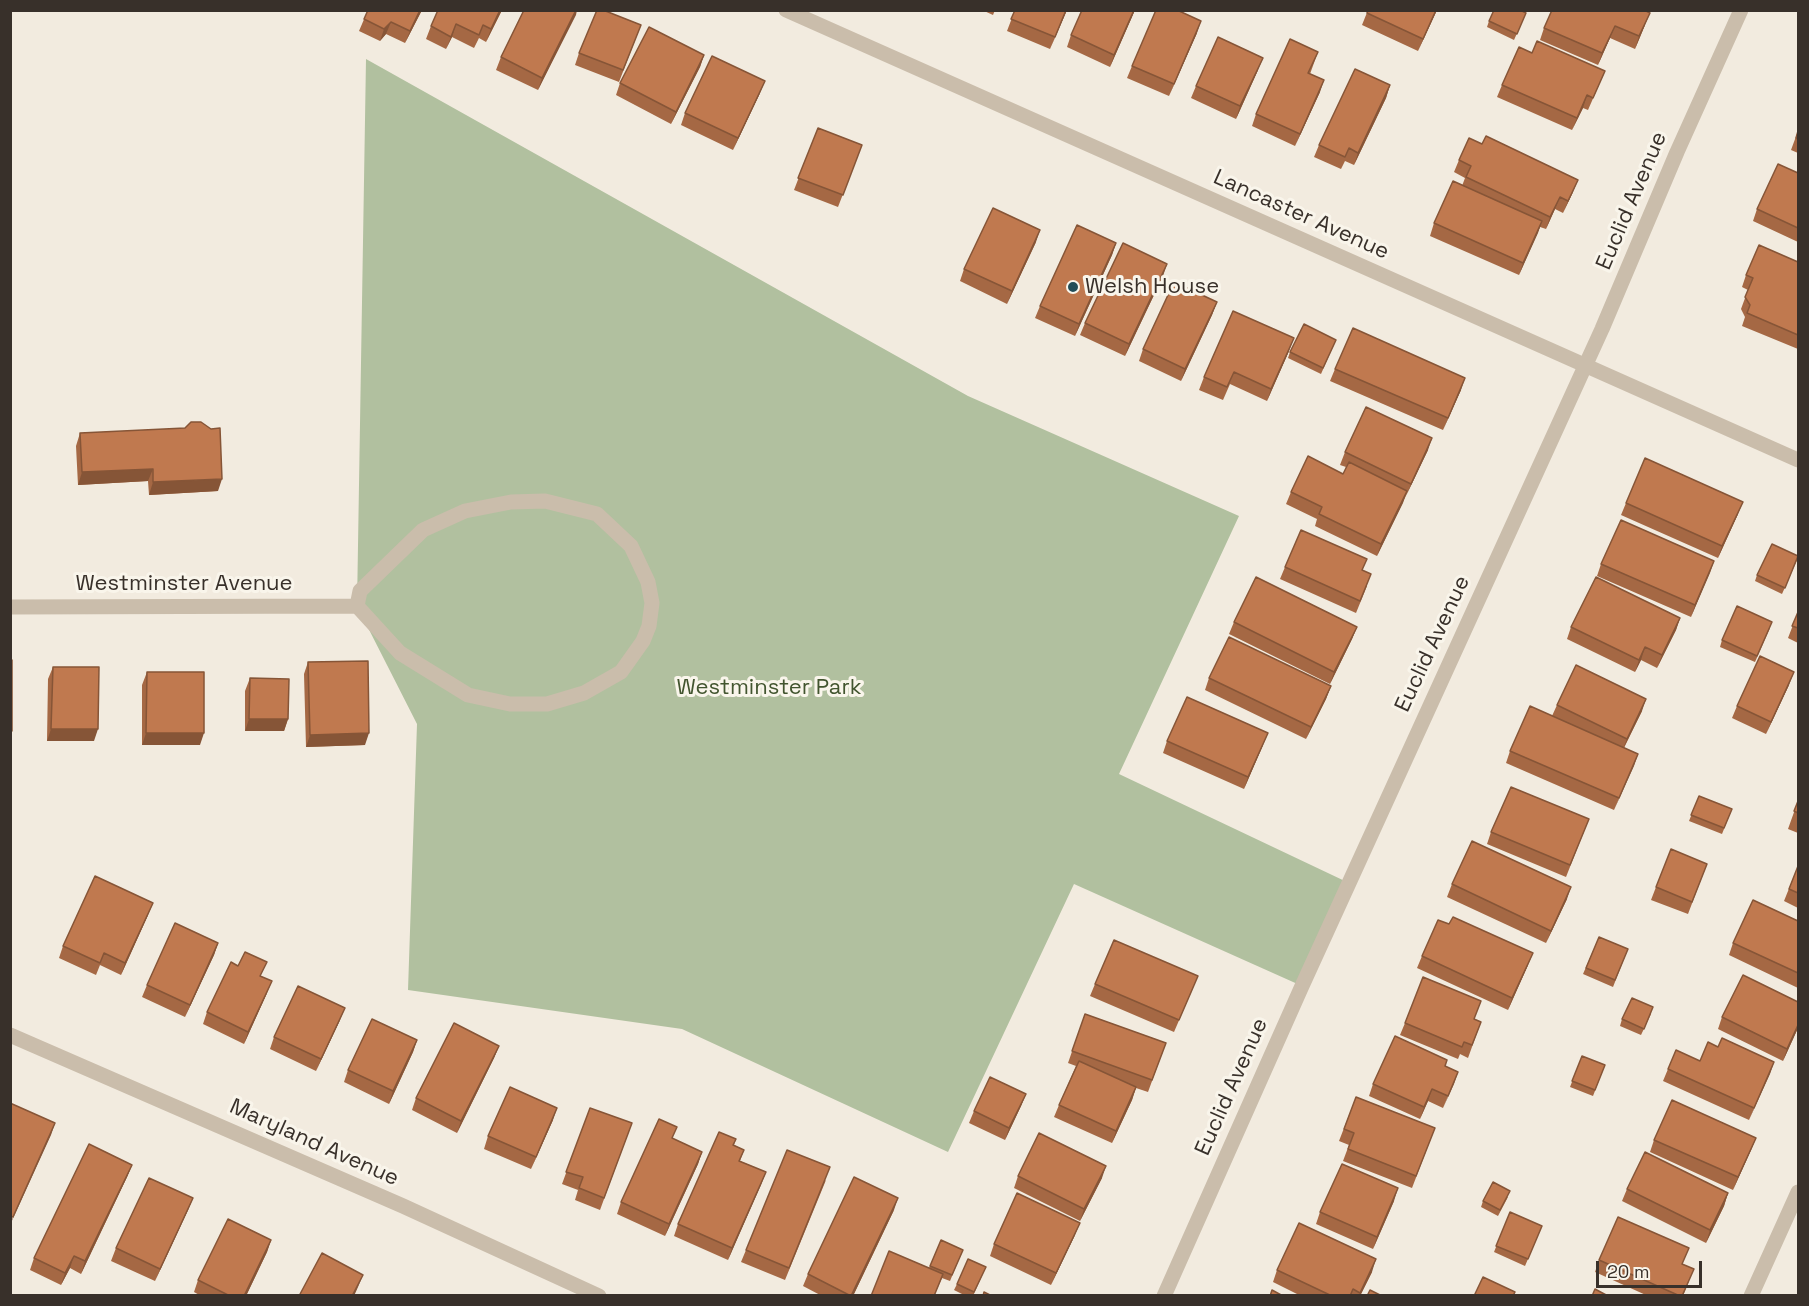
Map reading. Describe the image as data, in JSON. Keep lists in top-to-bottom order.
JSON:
{
  "streets": {
    "street": [
      "Euclid Avenue",
      "Lancaster Avenue",
      "Westminster Avenue",
      "Maryland Avenue"
    ]
  },
  "crossings": [
    ["Euclid Avenue", "Lancaster Avenue"]
  ],
  "parks": ["Westminster Park"],
  "places": ["Welsh House"],
  "scale_bar": "20 m"
}
